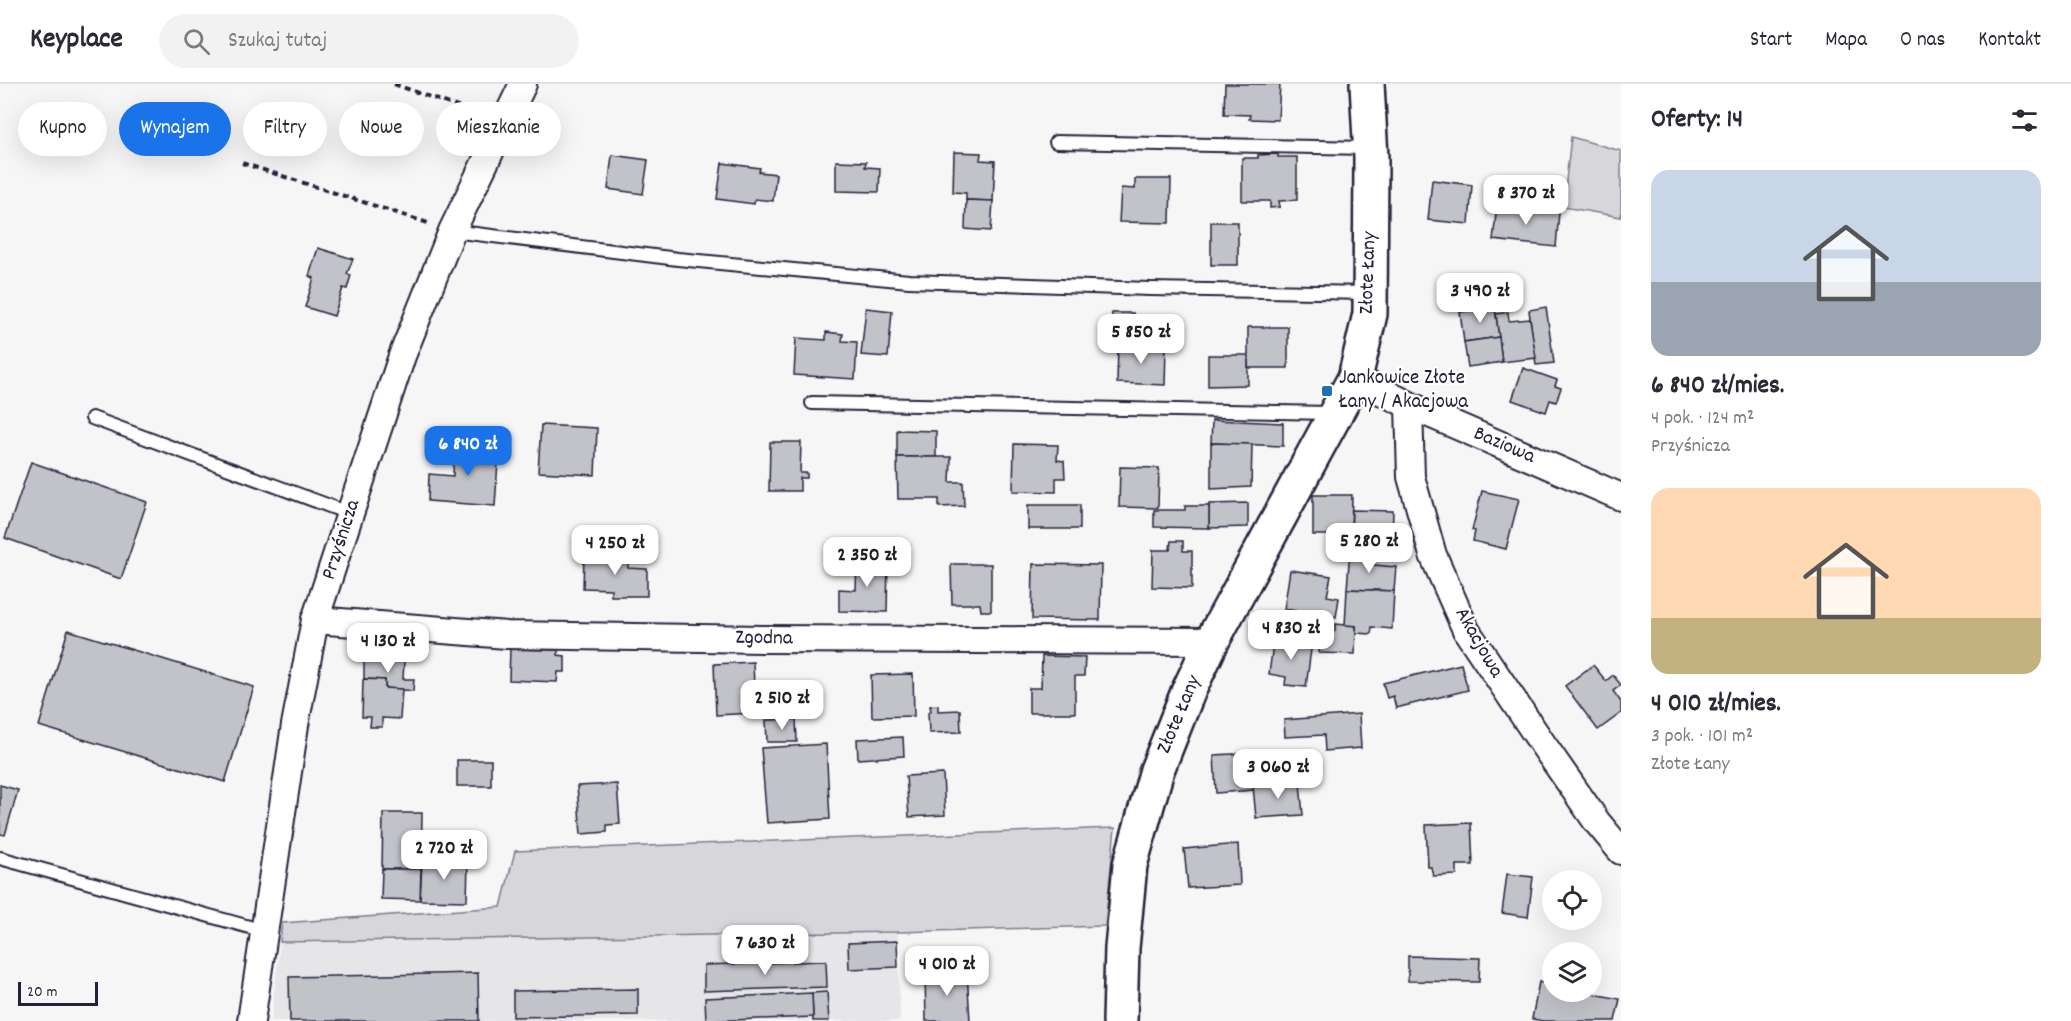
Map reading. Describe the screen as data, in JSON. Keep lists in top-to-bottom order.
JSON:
{
  "streets": {
    "street": [
      "Złote Łany",
      "Baziowa",
      "Przyśnicza",
      "Zgodna",
      "Akacjowa"
    ]
  },
  "crossings": [
    ["Złote Łany", "Baziowa"],
    ["Złote Łany", "Zgodna"],
    ["Baziowa", "Akacjowa"],
    ["Przyśnicza", "Zgodna"]
  ],
  "places": {
    "transit": ["Jankowice Złote Łany / Akacjowa"]
  },
  "scale_bar": "20 m",
  "page": {
    "header": "Keyplace",
    "search": "Szukaj tutaj",
    "nav": [
      "Start",
      "Mapa",
      "O nas",
      "Kontakt"
    ],
    "heading": "Oferty: 14",
    "chip": [
      "Kupno",
      "Wynajem",
      "Filtry",
      "Nowe",
      "Mieszkanie"
    ],
    "list": [
      {
        "name": "6 840 zł/mies.",
        "note": "4 pok. · 124 m² · Przyśnicza"
      },
      {
        "name": "4 010 zł/mies.",
        "note": "3 pok. · 101 m² · Złote Łany"
      }
    ],
    "price": [
      "8 370 zł",
      "3 490 zł",
      "5 850 zł",
      "6 840 zł",
      "5 280 zł",
      "4 250 zł",
      "2 350 zł",
      "4 830 zł",
      "4 130 zł",
      "2 510 zł",
      "3 060 zł",
      "2 720 zł",
      "7 630 zł",
      "4 010 zł"
    ],
    "scale": "20 m"
  }
}
